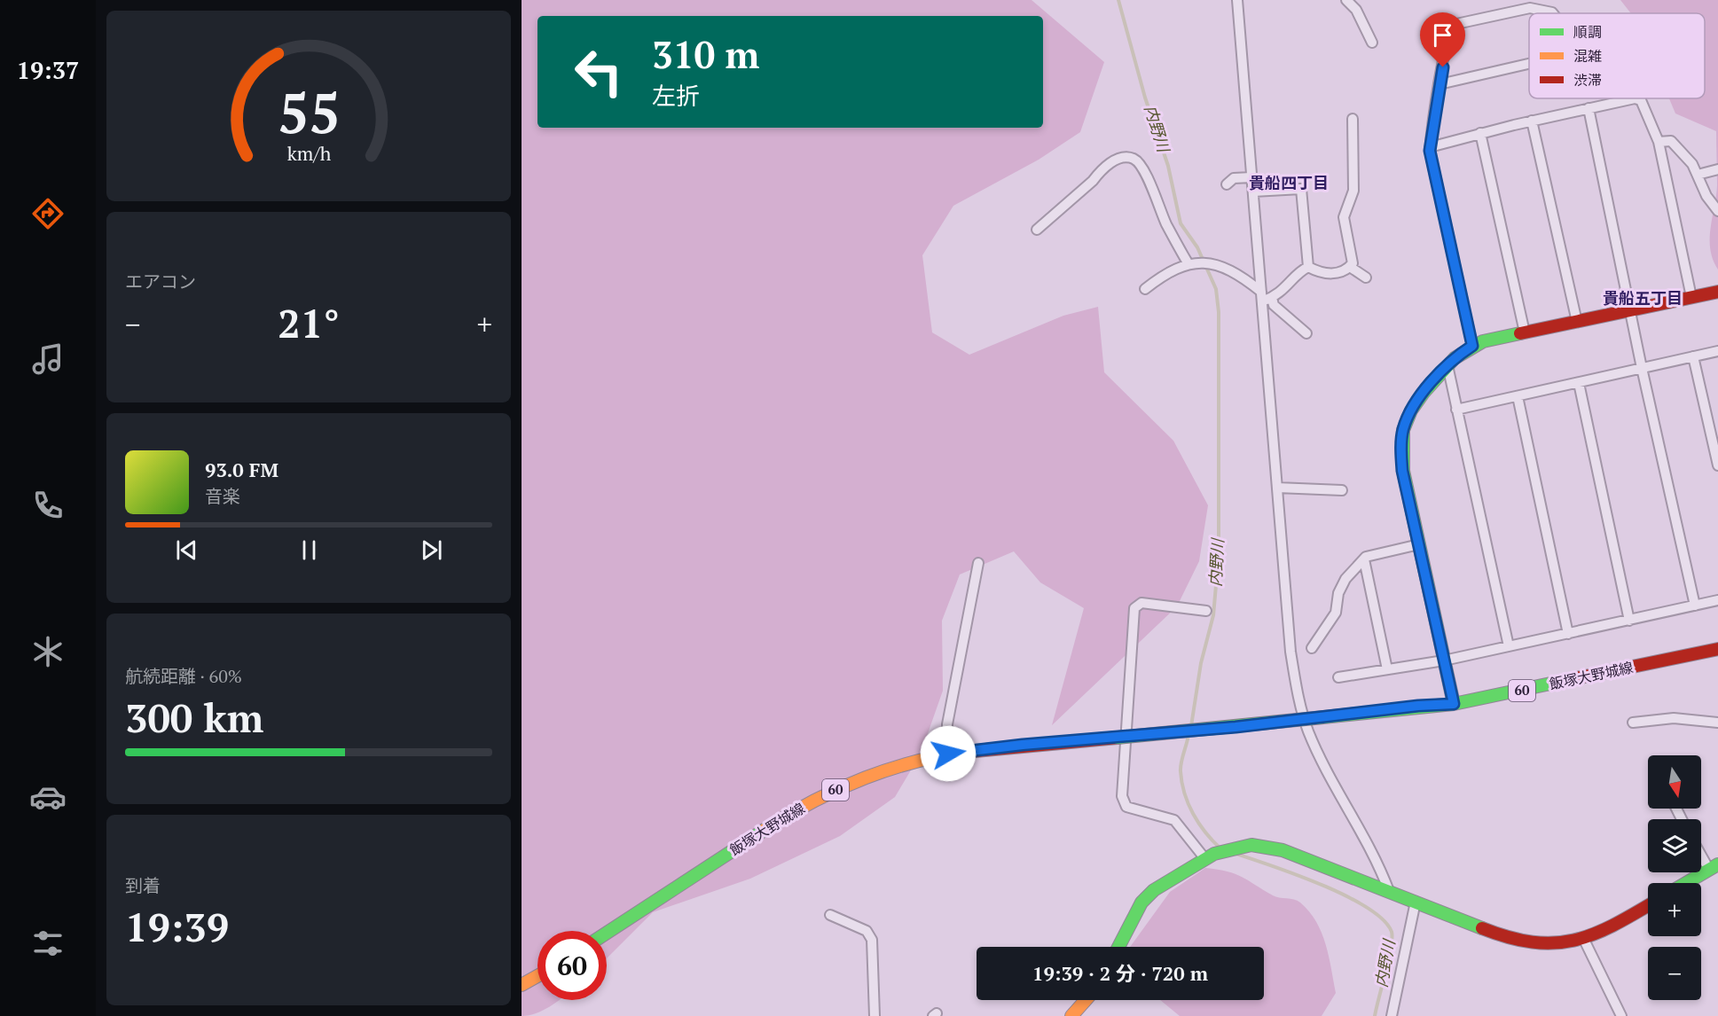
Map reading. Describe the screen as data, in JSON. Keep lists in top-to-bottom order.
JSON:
{
  "streets": {
    "street": ["飯塚大野城線", "60"]
  },
  "districts": ["貴船四丁目", "貴船五丁目"],
  "water": ["内野川"],
  "legend": ["順調", "混雑", "渋滞"],
  "north": "bottom",
  "page": {
    "tabs": "19:37",
    "turn": ["310 m", "左折"],
    "tile": [
      "エアコン",
      ["航続距離 · 60%", "300 km"],
      ["到着", "19:39"]
    ],
    "heat": ["−", "21°", "+"],
    "song": ["93.0 FM", "音楽"],
    "map_buttons": ["+", "−"],
    "limit": "60",
    "trip": "19:39 · 2 分 · 720 m",
    "gauge": ["55", "km/h"]
  }
}
